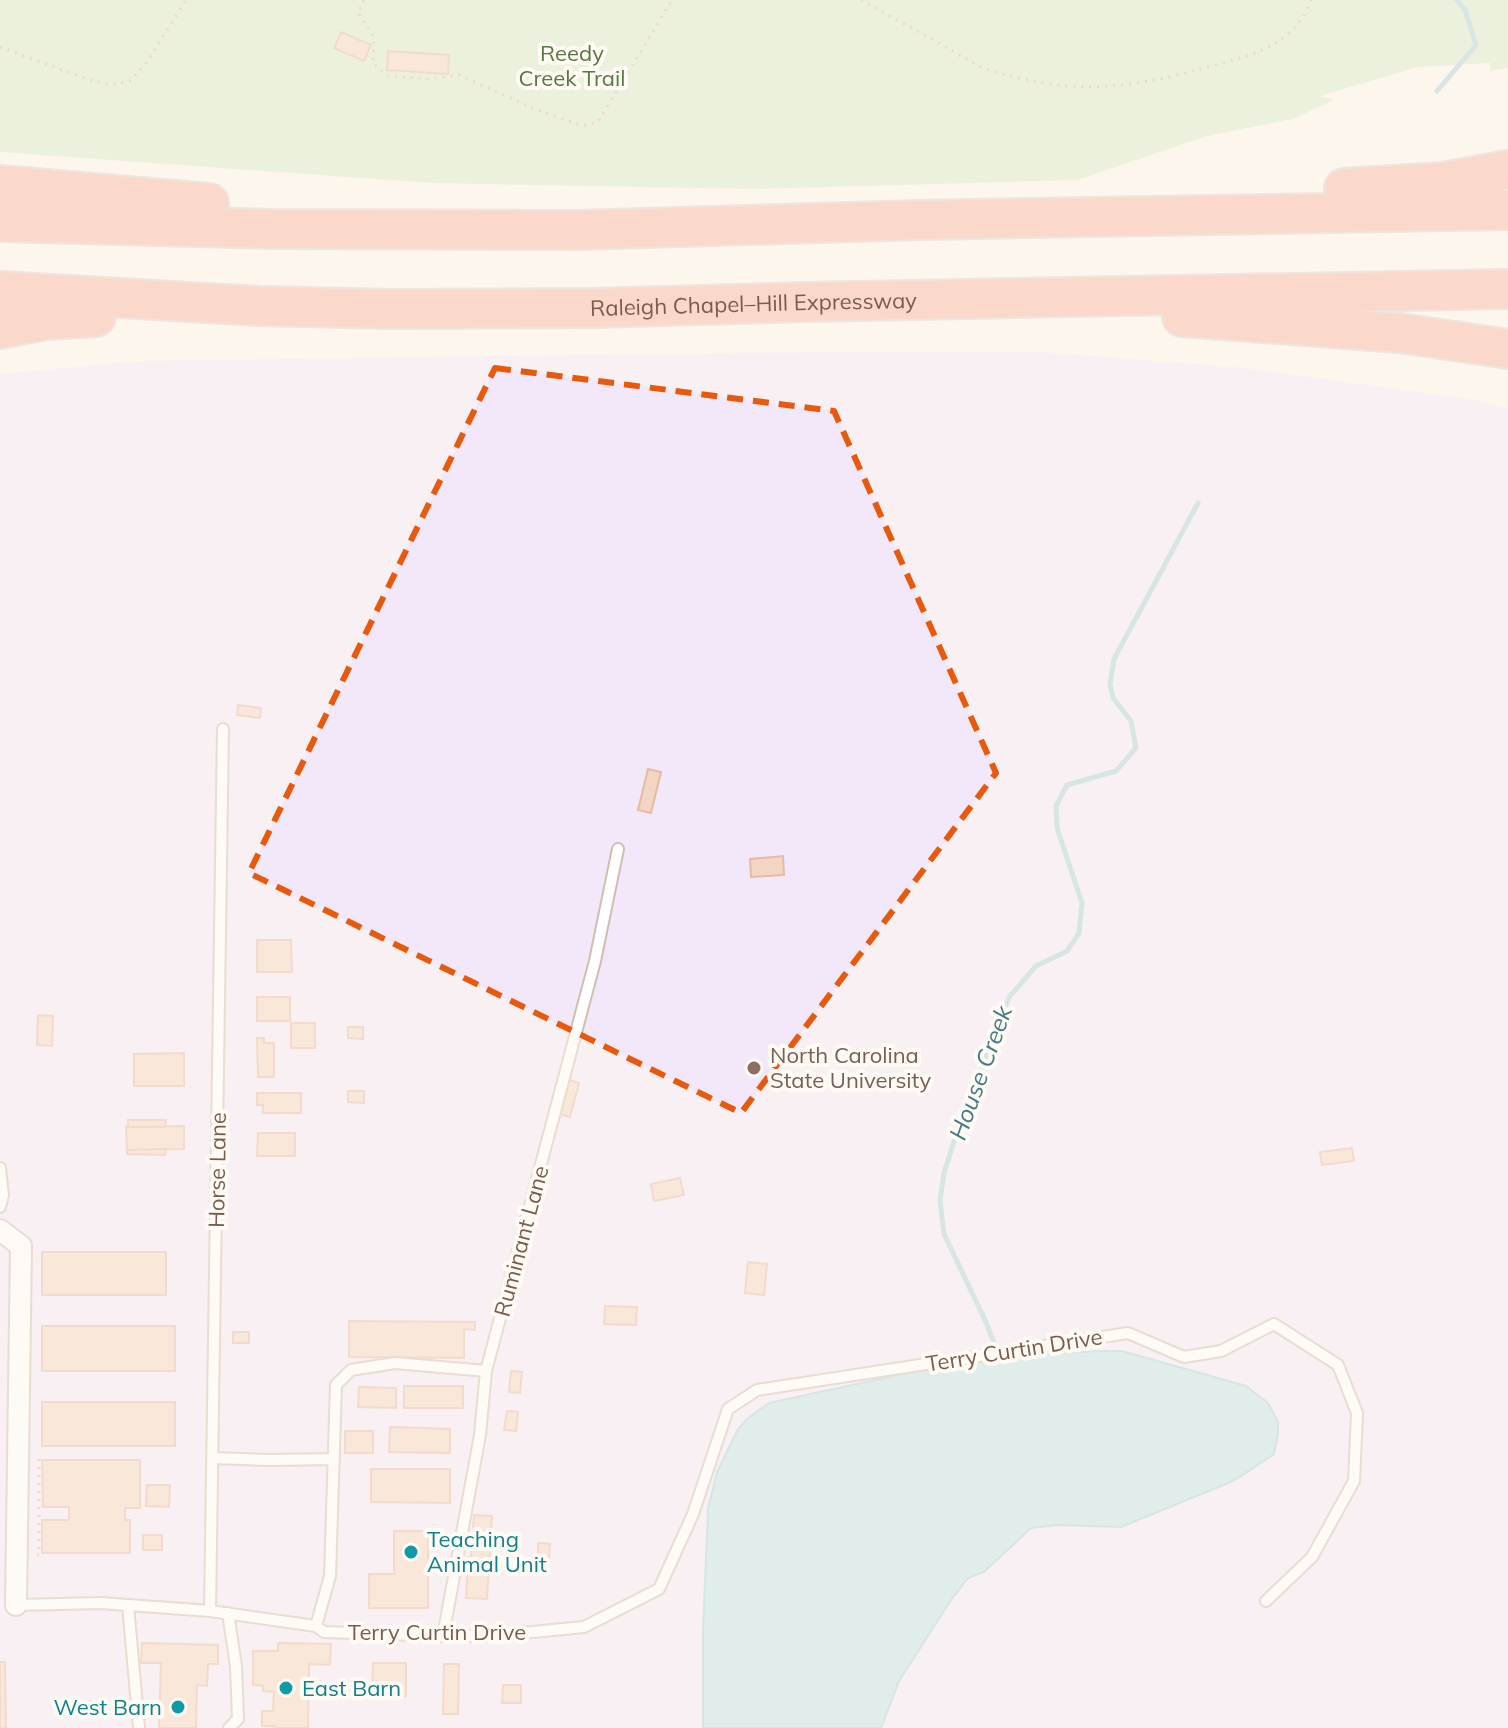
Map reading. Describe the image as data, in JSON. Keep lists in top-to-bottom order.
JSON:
{
  "streets": {
    "highway": ["Raleigh Chapel–Hill Expressway"],
    "street": ["Terry Curtin Drive"],
    "lane": ["Horse Lane", "Ruminant Lane"]
  },
  "crossings": [
    ["Horse Lane", "Terry Curtin Drive"],
    ["Ruminant Lane", "Terry Curtin Drive"]
  ],
  "water": ["House Creek"],
  "parks": ["Reedy Creek Trail"],
  "places": [
    "North Carolina State University",
    "Teaching Animal Unit",
    "East Barn",
    "West Barn"
  ]
}
